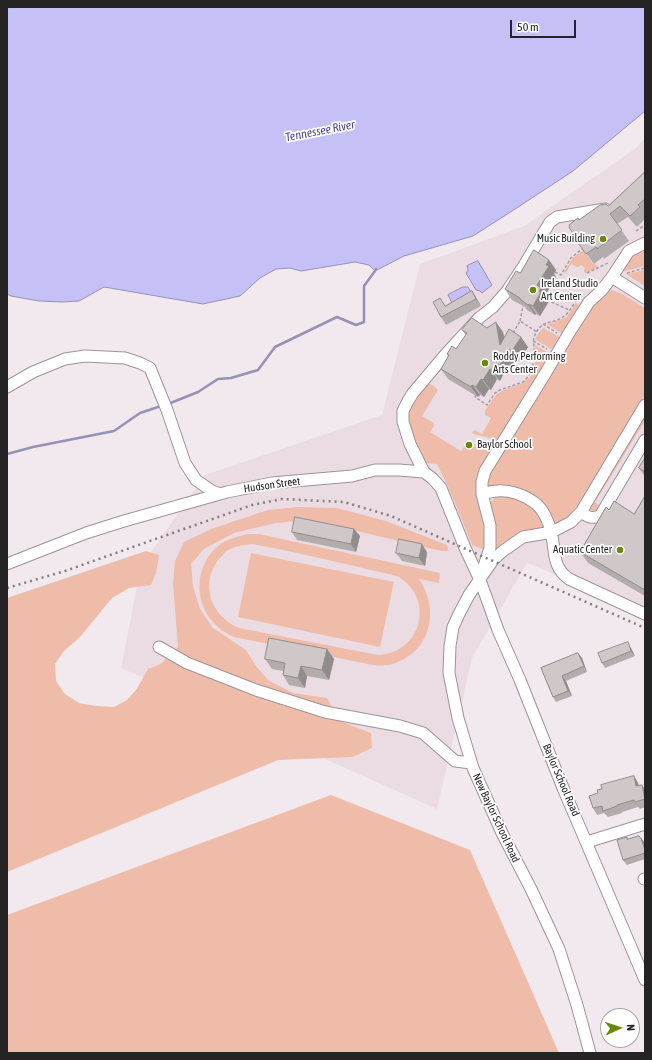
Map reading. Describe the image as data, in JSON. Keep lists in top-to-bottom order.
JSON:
{
  "streets": {
    "street": ["Hudson Street", "Baylor School Road", "New Baylor School Road"]
  },
  "crossings": [
    ["Baylor School Road", "New Baylor School Road"]
  ],
  "water": ["Tennessee River"],
  "places": [
    "Music Building",
    "Ireland Studio Art Center",
    "Roddy Performing Arts Center",
    "Baylor School",
    "Aquatic Center"
  ],
  "scale_bar": "50 m",
  "north": "right"
}
